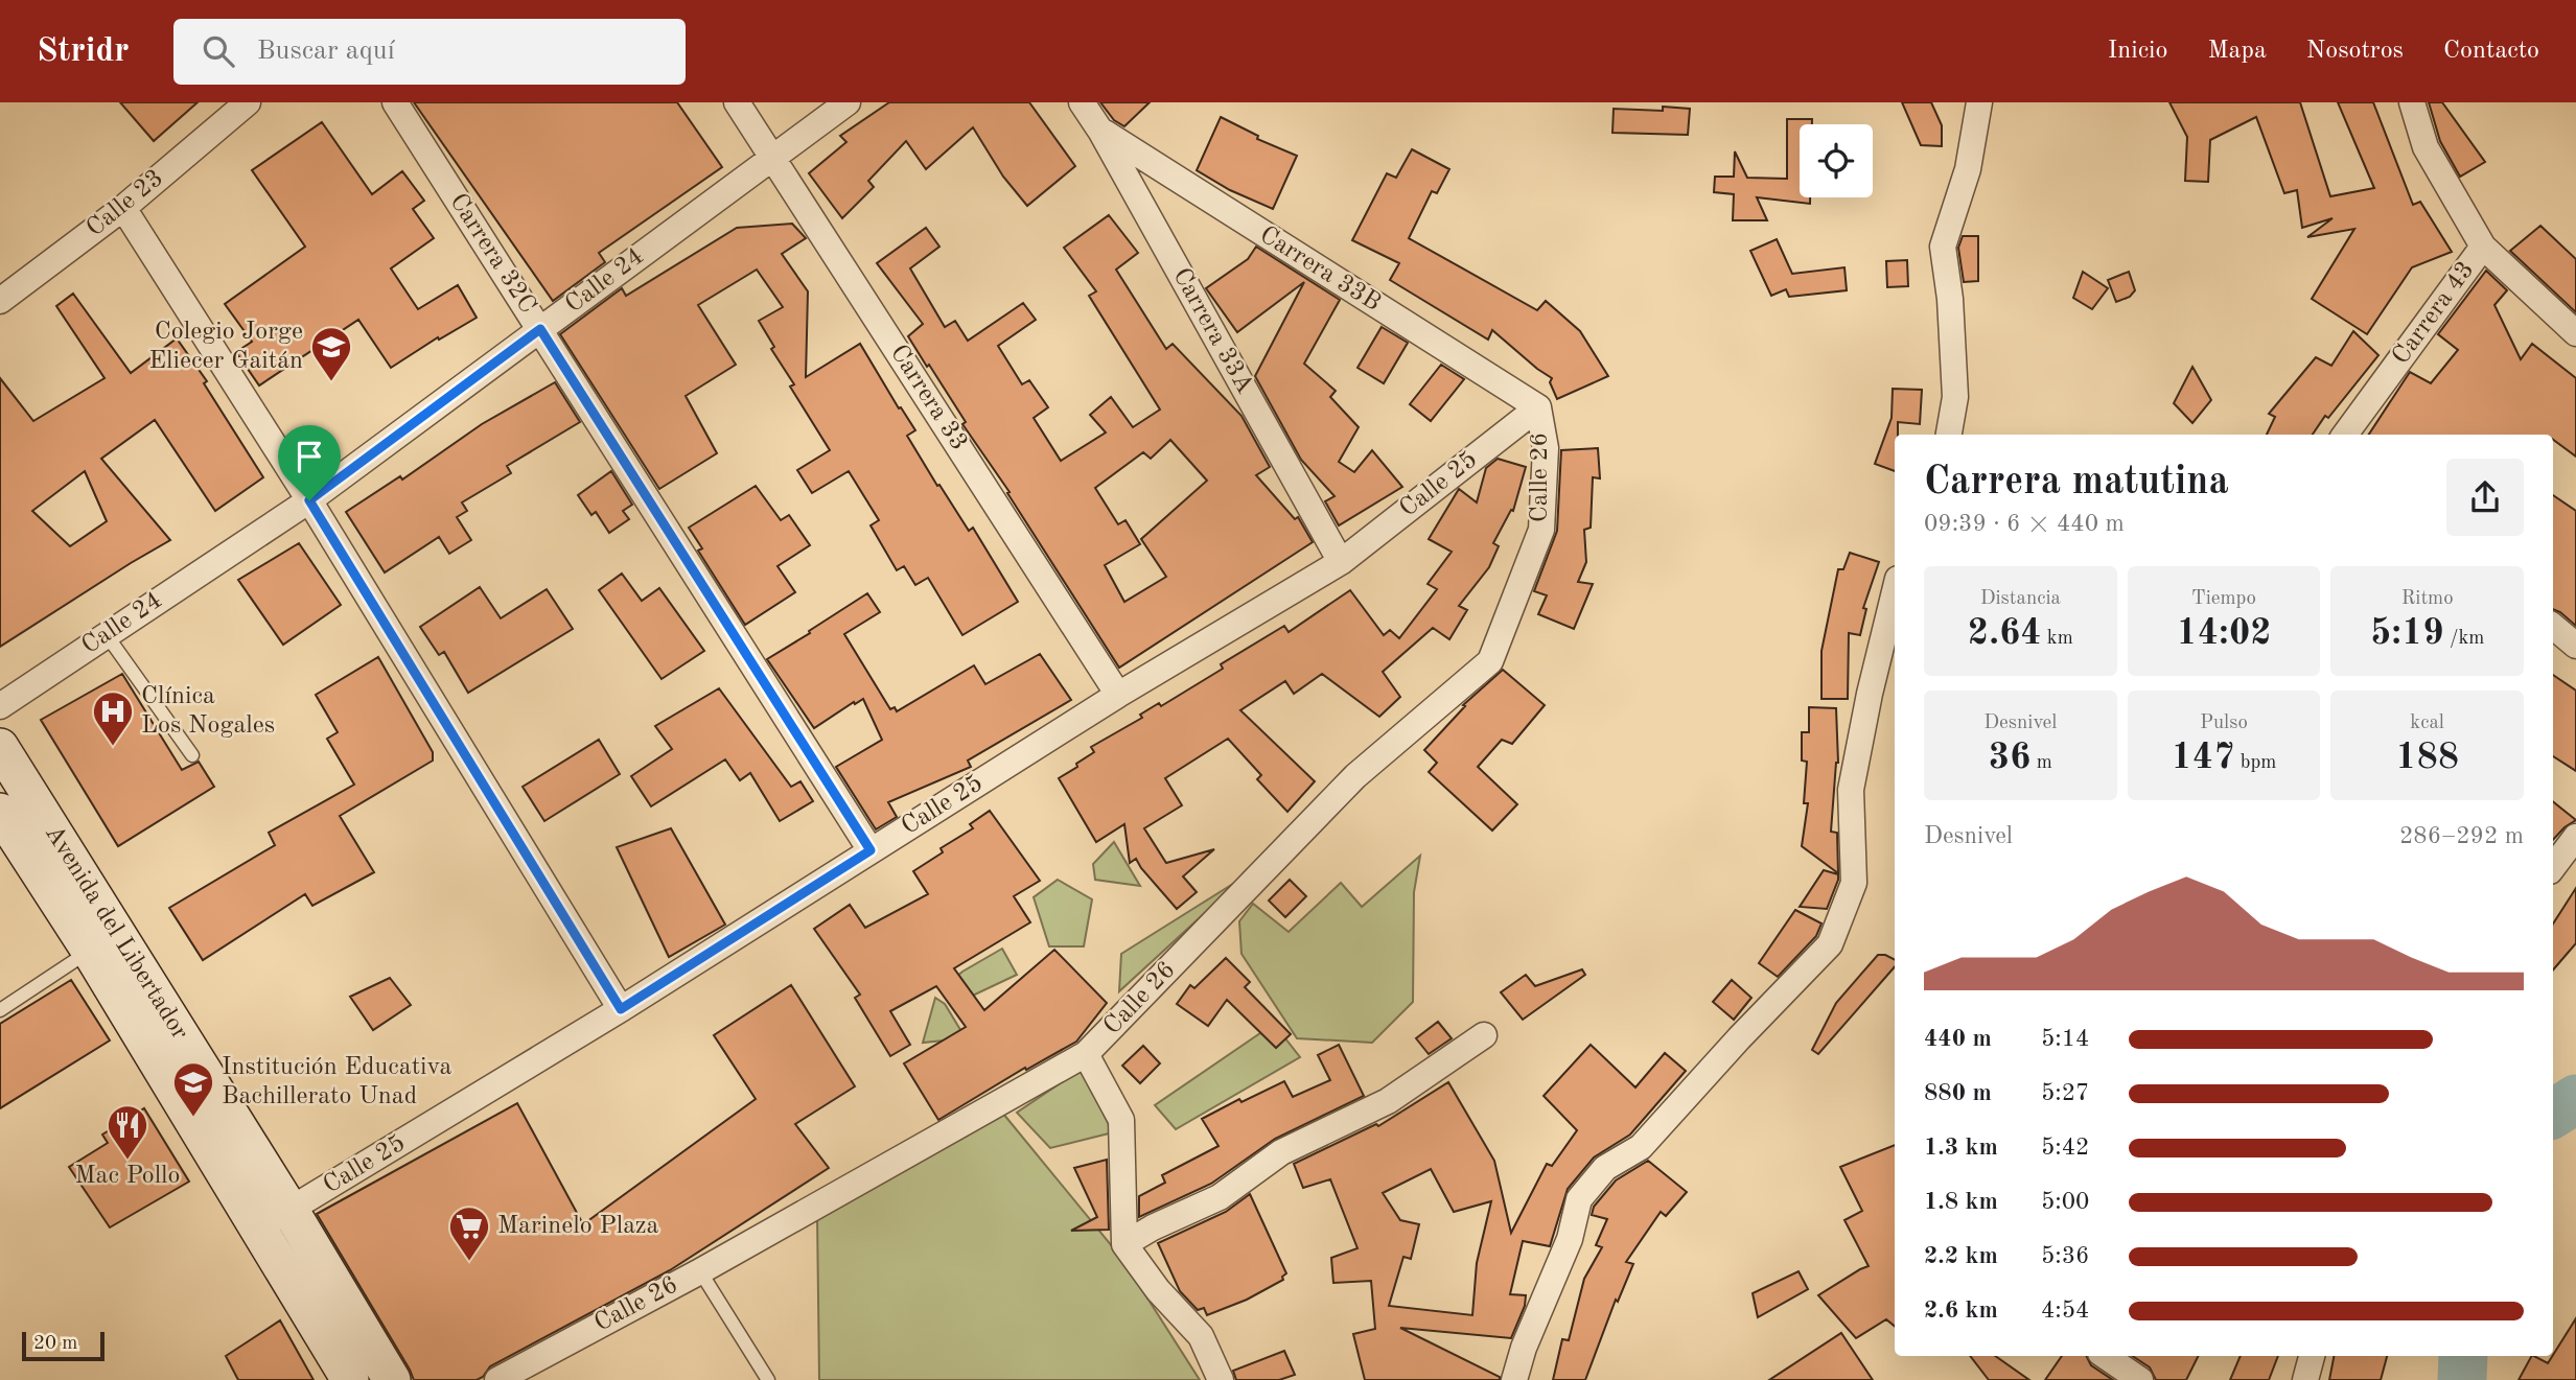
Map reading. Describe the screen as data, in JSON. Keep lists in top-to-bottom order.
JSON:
{
  "streets": {
    "main road": ["Avenida del Libertador"],
    "street": [
      "Calle 23",
      "Carrera 32C",
      "Carrera 33B",
      "Calle 24",
      "Carrera 43",
      "Carrera 33A",
      "Carrera 33",
      "Calle 26",
      "Calle 25"
    ]
  },
  "crossings": [
    ["Carrera 32C", "Calle 24"],
    ["Carrera 32C", "Calle 25"],
    ["Carrera 33B", "Carrera 33A"],
    ["Carrera 33B", "Calle 26"],
    ["Carrera 33B", "Calle 25"],
    ["Calle 24", "Carrera 33"],
    ["Carrera 33A", "Calle 25"],
    ["Carrera 33", "Calle 25"],
    ["Calle 26", "Calle 25"],
    ["Calle 25", "Avenida del Libertador"]
  ],
  "places": {
    "school or university": ["Colegio Jorge Eliecer Gaitán", "Institución Educativa Bachillerato Unad"],
    "hospital": ["Clínica Los Nogales"],
    "restaurant": ["Mac Pollo"],
    "supermarket": ["Marinelo Plaza"]
  },
  "scale_bar": "20 m",
  "page": {
    "header": "Stridr",
    "search": "Buscar aquí",
    "nav": [
      "Inicio",
      "Mapa",
      "Nosotros",
      "Contacto"
    ],
    "heading": ["Carrera matutina", "09:39 · 6 × 440 m"],
    "stats": [
      ["Distancia", "2.64 km"],
      ["Tiempo", "14:02"],
      ["Ritmo", "5:19 /km"],
      ["Desnivel", "36 m"],
      ["Pulso", "147 bpm"],
      ["kcal", "188"]
    ],
    "chart": ["Desnivel", "286–292 m"],
    "list": [
      {
        "name": "440 m",
        "note": "5:14"
      },
      {
        "name": "880 m",
        "note": "5:27"
      },
      {
        "name": "1.3 km",
        "note": "5:42"
      },
      {
        "name": "1.8 km",
        "note": "5:00"
      },
      {
        "name": "2.2 km",
        "note": "5:36"
      },
      {
        "name": "2.6 km",
        "note": "4:54"
      }
    ],
    "scale": "20 m"
  }
}
